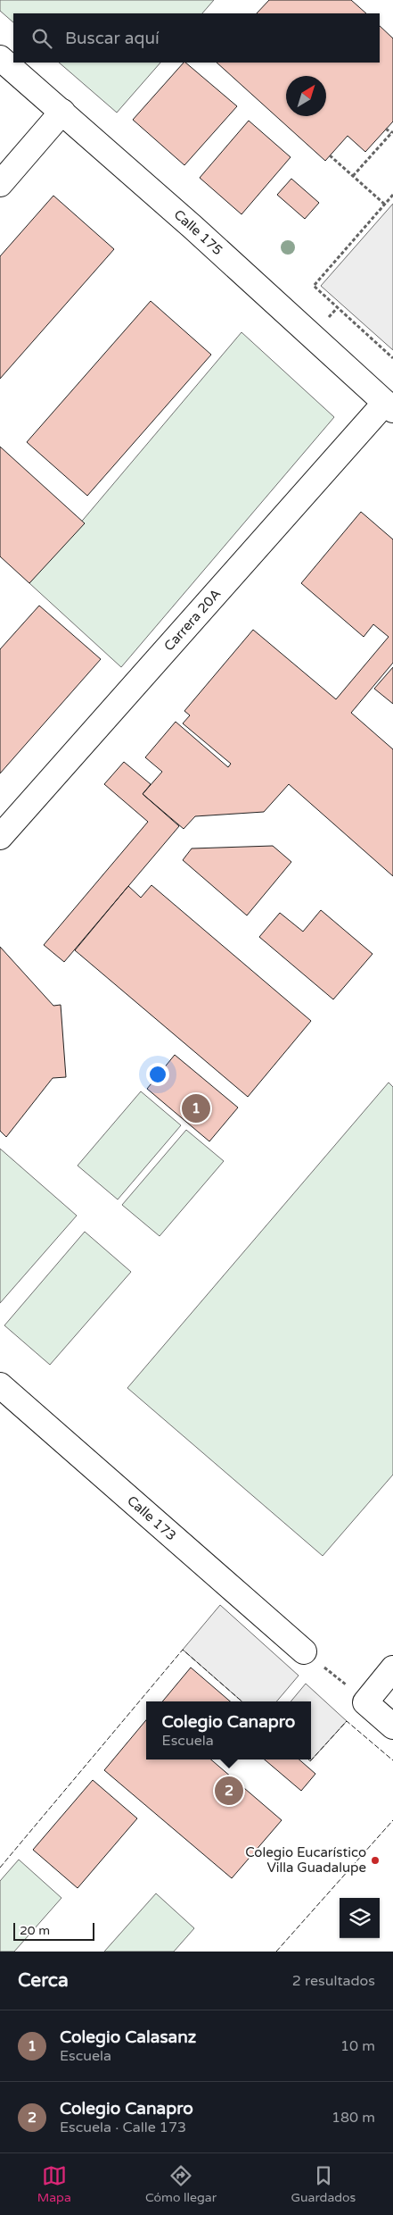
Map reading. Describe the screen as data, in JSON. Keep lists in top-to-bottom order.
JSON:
{
  "streets": {
    "street": ["Calle 175", "Carrera 20A", "Calle 173"]
  },
  "crossings": [
    ["Calle 175", "Carrera 20A"]
  ],
  "places": ["Colegio Eucarístico Villa Guadalupe"],
  "scale_bar": "20 m",
  "north": "top right",
  "page": {
    "search": "Buscar aquí",
    "pins": ["1", "2"],
    "popup": ["Colegio Canapro", "Escuela"],
    "scale": "20 m",
    "heading": ["Cerca", "2 resultados"],
    "list": [
      {
        "mark": "1",
        "name": "Colegio Calasanz",
        "note": "Escuela",
        "value": "10 m"
      },
      {
        "mark": "2",
        "name": "Colegio Canapro",
        "note": "Escuela · Calle 173",
        "value": "180 m"
      }
    ],
    "nav": ["Mapa", "Cómo llegar", "Guardados"]
  }
}
